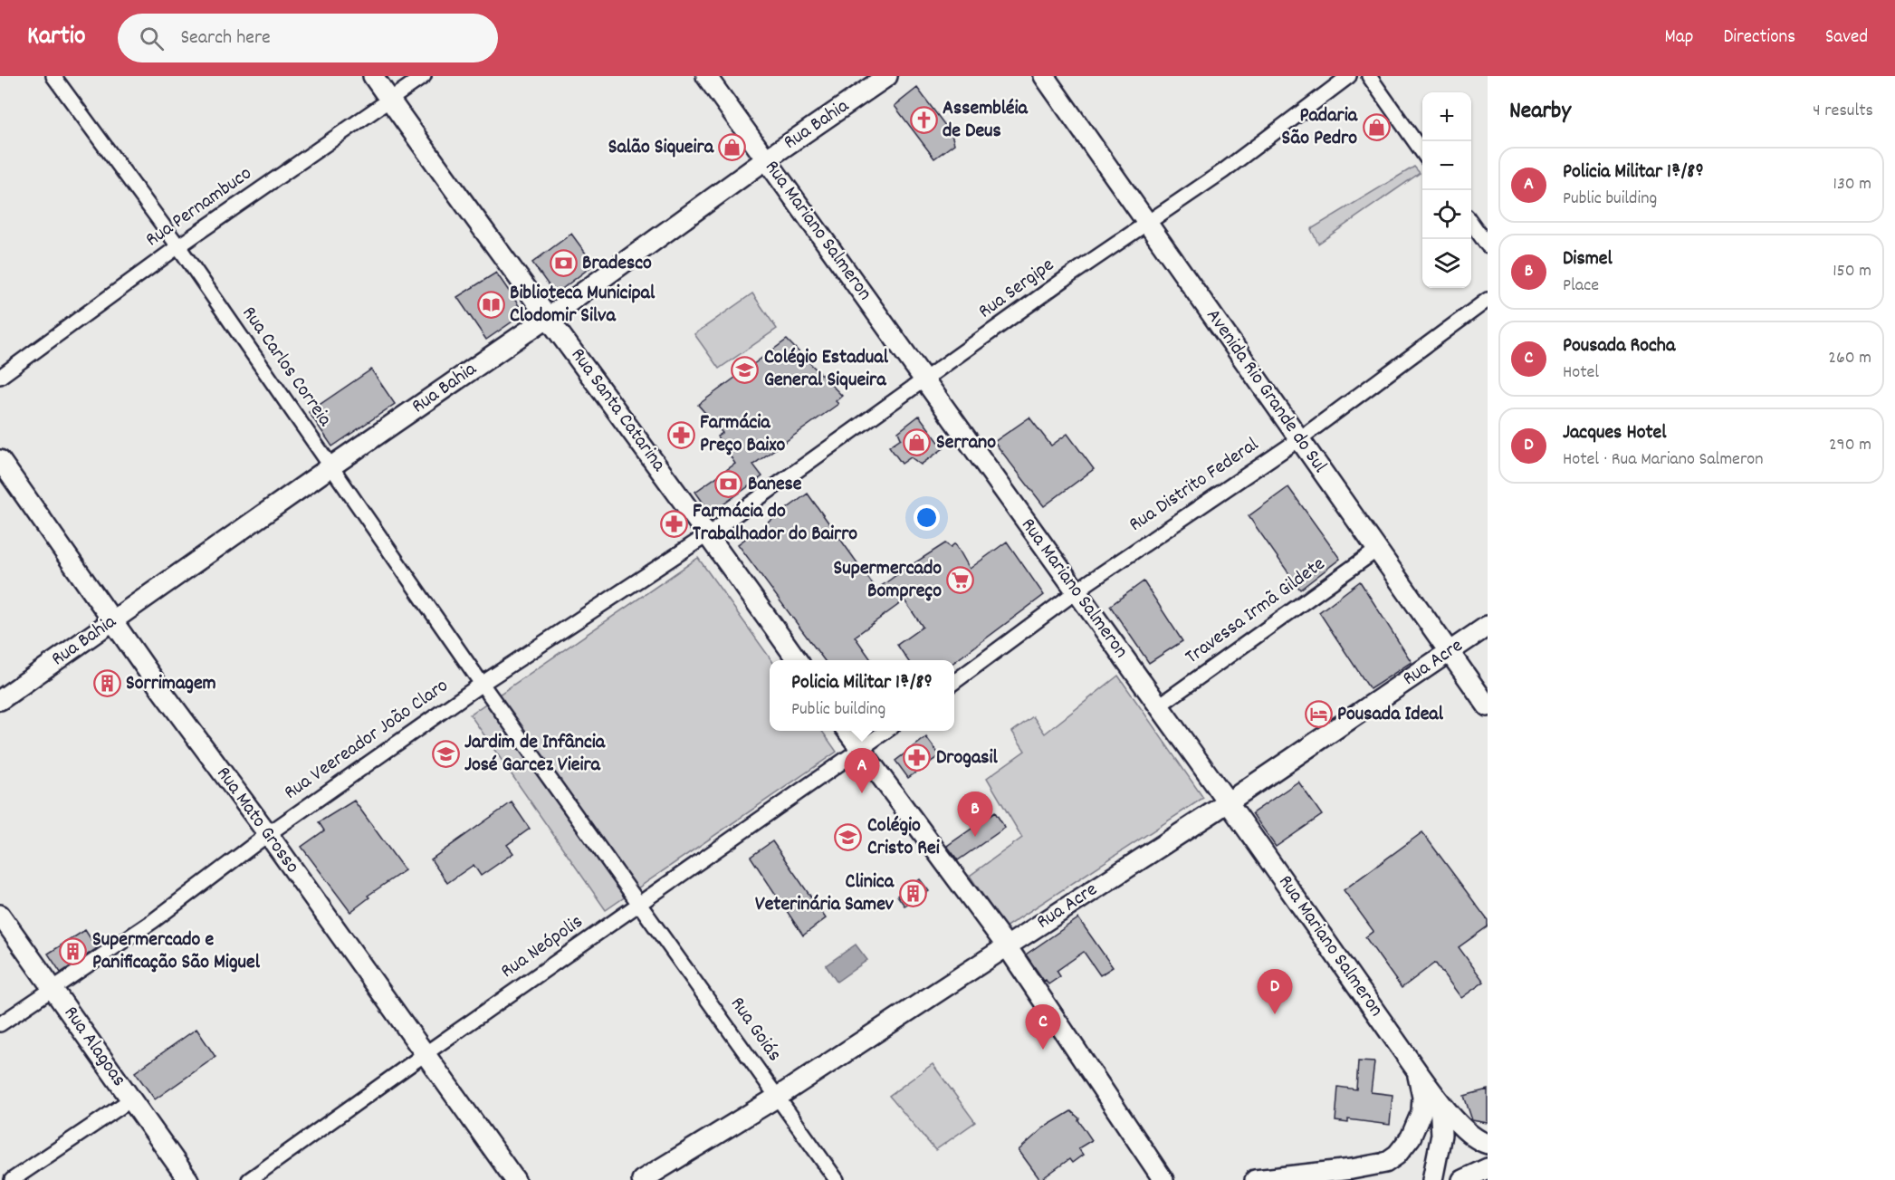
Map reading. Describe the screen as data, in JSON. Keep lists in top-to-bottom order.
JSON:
{
  "streets": {
    "main road": [
      "Rua Bahia",
      "Rua Mariano Salmeron",
      "Avenida Rio Grande do Sul",
      "Rua Santa Catarina",
      "Rua Acre",
      "Rua Mato Grosso",
      "Rua Alagoas"
    ],
    "street": [
      "Rua Pernambuco",
      "Rua Sergipe",
      "Rua Carlos Correia",
      "Rua Distrito Federal",
      "Travessa Irmã Gildete",
      "Rua Veereador João Claro",
      "Rua Neópolis",
      "Rua Goiás"
    ]
  },
  "crossings": [
    ["Rua Bahia", "Rua Mariano Salmeron"],
    ["Rua Bahia", "Rua Carlos Correia"],
    ["Rua Bahia", "Rua Santa Catarina"],
    ["Rua Bahia", "Rua Mato Grosso"],
    ["Rua Pernambuco", "Rua Carlos Correia"],
    ["Rua Pernambuco", "Rua Santa Catarina"],
    ["Rua Mariano Salmeron", "Rua Sergipe"],
    ["Rua Mariano Salmeron", "Rua Distrito Federal"],
    ["Rua Mariano Salmeron", "Travessa Irmã Gildete"],
    ["Rua Mariano Salmeron", "Rua Acre"],
    ["Rua Sergipe", "Avenida Rio Grande do Sul"],
    ["Rua Sergipe", "Rua Santa Catarina"],
    ["Rua Sergipe", "Rua Veereador João Claro"],
    ["Rua Carlos Correia", "Rua Veereador João Claro"],
    ["Rua Carlos Correia", "Rua Goiás"],
    ["Avenida Rio Grande do Sul", "Rua Distrito Federal"],
    ["Avenida Rio Grande do Sul", "Travessa Irmã Gildete"],
    ["Avenida Rio Grande do Sul", "Rua Acre"],
    ["Rua Santa Catarina", "Rua Veereador João Claro"],
    ["Rua Acre", "Rua Goiás"],
    ["Rua Veereador João Claro", "Rua Mato Grosso"],
    ["Rua Veereador João Claro", "Rua Goiás"],
    ["Rua Veereador João Claro", "Rua Alagoas"],
    ["Rua Mato Grosso", "Rua Neópolis"],
    ["Rua Neópolis", "Rua Goiás"]
  ],
  "places": {
    "church": ["Assembléia de Deus"],
    "shop": ["Padaria São Pedro", "Salão Siqueira", "Serrano"],
    "bank": ["Bradesco", "Banese"],
    "library": ["Biblioteca Municipal Clodomir Silva"],
    "school or university": ["Colégio Estadual General Siqueira", "Jardim de Infância José Garcez Vieira", "Colégio Cristo Rei"],
    "pharmacy": ["Farmácia Preço Baixo", "Farmácia do Trabalhador do Bairro", "Drogasil"],
    "supermarket": ["Supermercado Bompreço"],
    "building": ["Sorrimagem", "Clinica Veterinária Samev", "Supermercado e Panificação São Miguel"],
    "hotel": ["Pousada Ideal"]
  },
  "page": {
    "header": "Kartio",
    "search": "Search here",
    "nav": ["Map", "Directions", "Saved"],
    "heading": ["Nearby", "4 results"],
    "map_buttons": ["+", "−"],
    "list": [
      {
        "mark": "A",
        "name": "Policia Militar 1ª/8º",
        "note": "Public building",
        "value": "130 m"
      },
      {
        "mark": "B",
        "name": "Dismel",
        "note": "Place",
        "value": "150 m"
      },
      {
        "mark": "C",
        "name": "Pousada Rocha",
        "note": "Hotel",
        "value": "260 m"
      },
      {
        "mark": "D",
        "name": "Jacques Hotel",
        "note": "Hotel · Rua Mariano Salmeron",
        "value": "290 m"
      }
    ],
    "popup": ["Policia Militar 1ª/8º", "Public building"],
    "pins": [
      "A",
      "B",
      "D",
      "C"
    ]
  }
}
